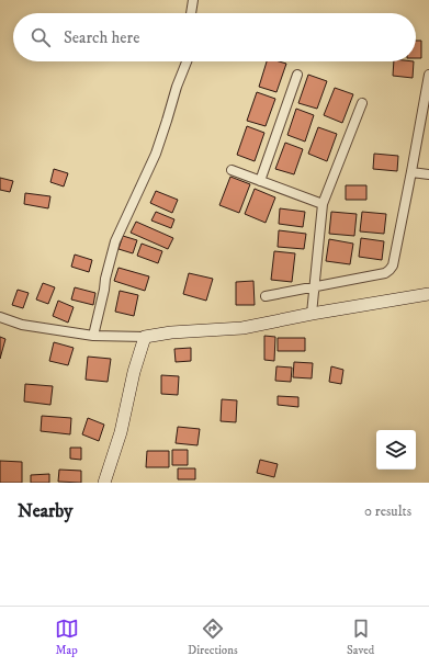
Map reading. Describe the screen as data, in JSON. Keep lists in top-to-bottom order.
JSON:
{
  "page": {
    "search": "Search here",
    "heading": ["Nearby", "0 results"],
    "nav": ["Map", "Directions", "Saved"]
  }
}
